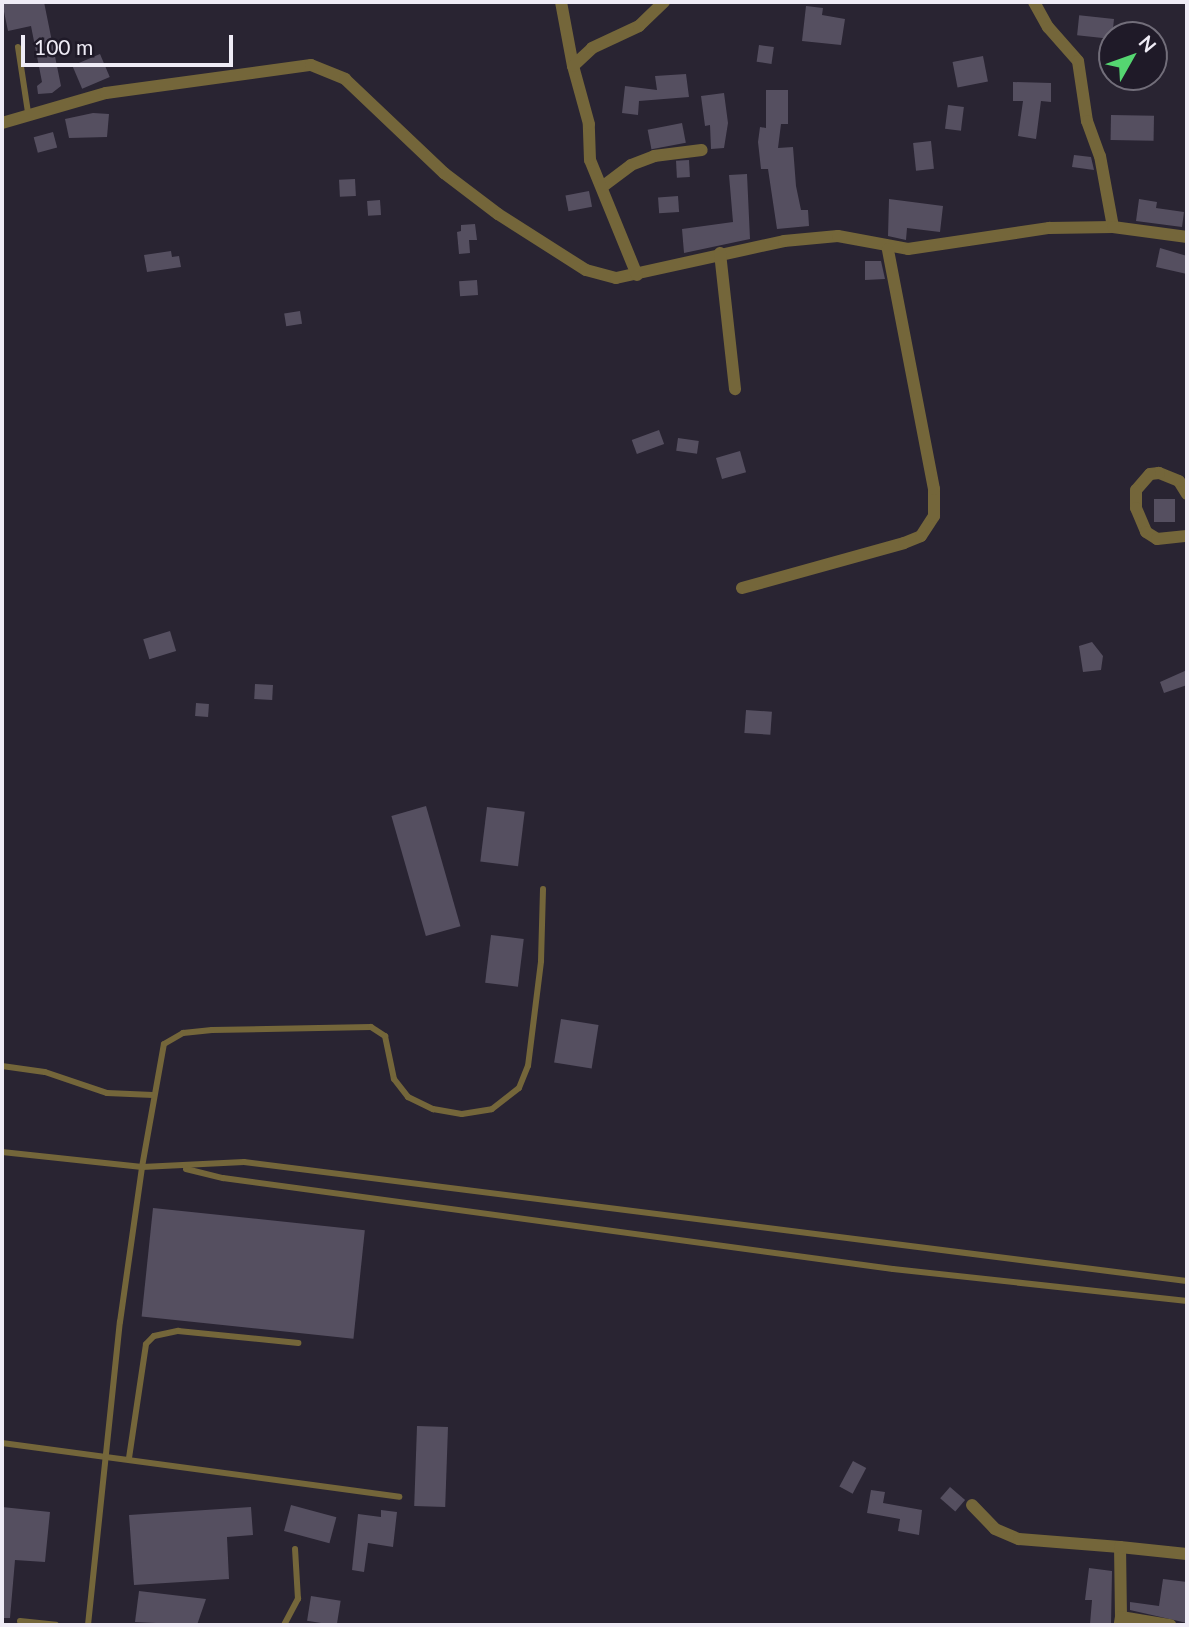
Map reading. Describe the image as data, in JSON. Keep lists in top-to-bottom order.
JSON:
{
  "scale_bar": "100 m",
  "north": "top right"
}
